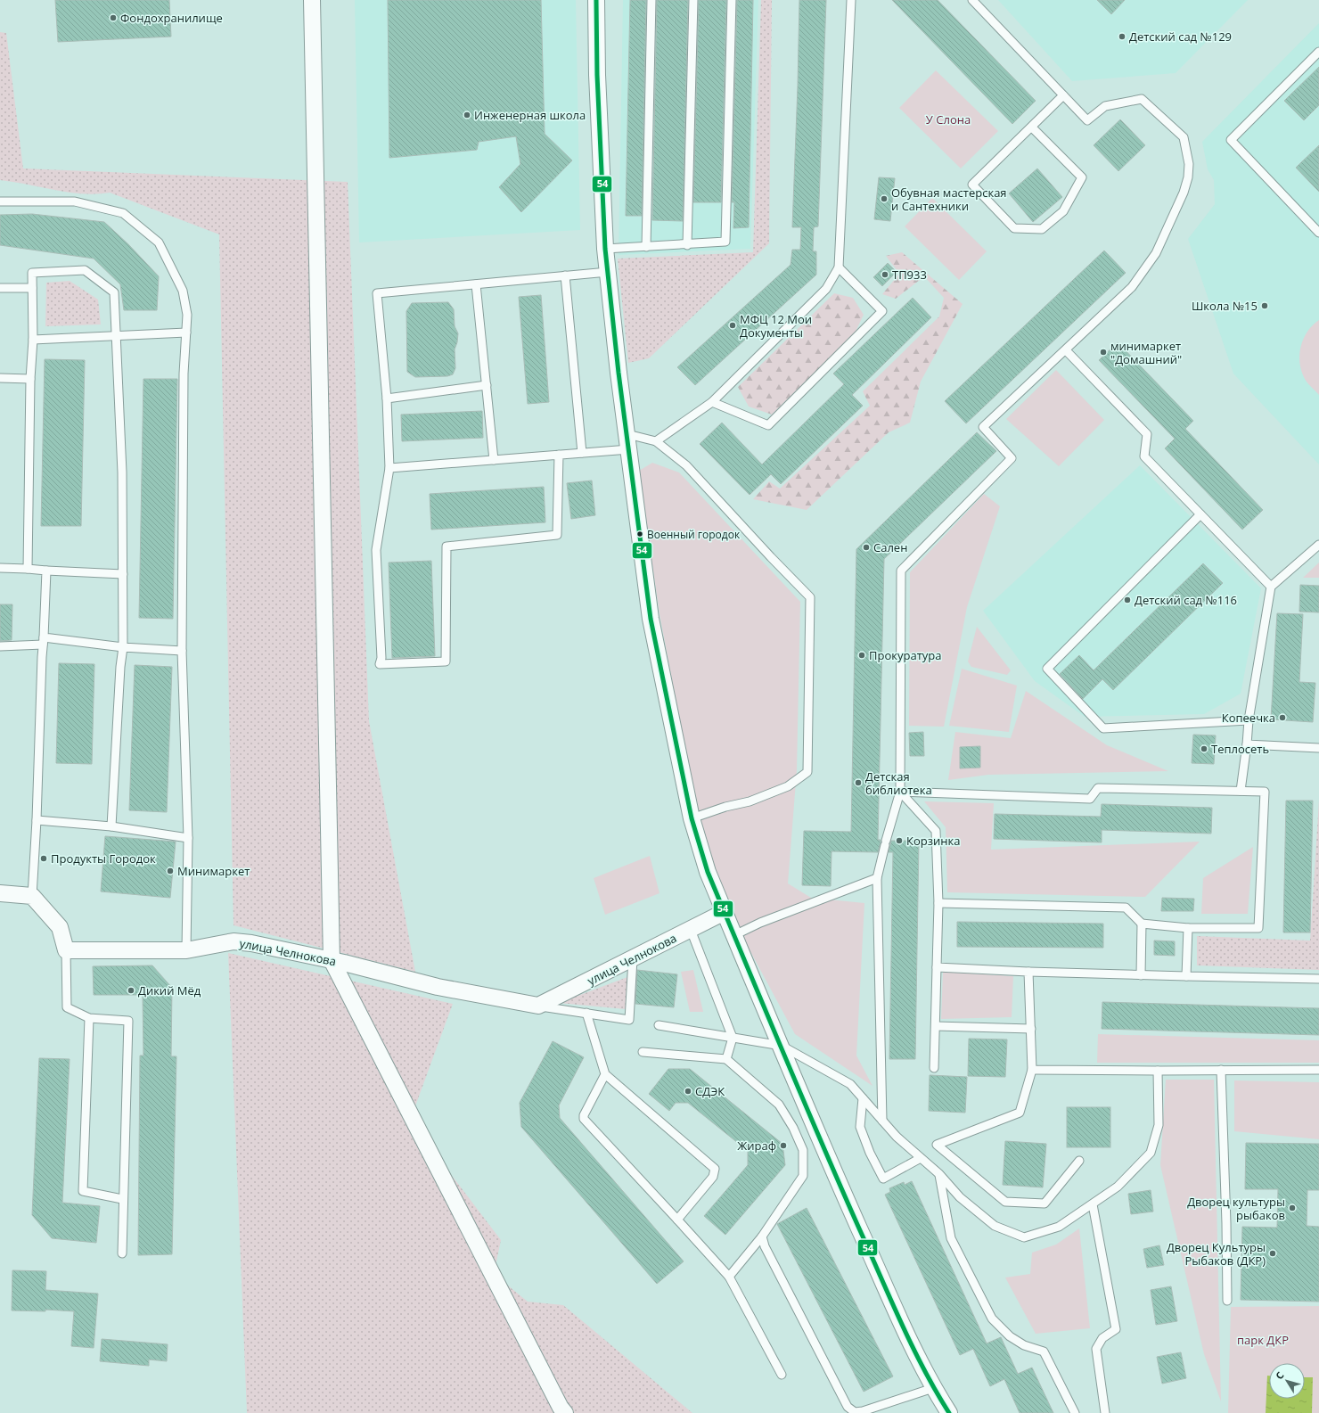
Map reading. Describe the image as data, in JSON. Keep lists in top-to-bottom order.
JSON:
{
  "streets": {
    "street": ["улица Челнокова"]
  },
  "parks": ["У Слона", "парк ДКР"],
  "places": [
    "Фондохранилище",
    "Детский сад №129",
    "Инженерная школа",
    "Обувная мастерская и Сантехники",
    "ТП933",
    "Школа №15",
    "МФЦ 12 Мои Документы",
    "минимаркет \"Домашний\"",
    "Военный городок",
    "Сален",
    "Детский сад №116",
    "Прокуратура",
    "Копеечка",
    "Теплосеть",
    "Детская библиотека",
    "Корзинка",
    "Продукты Городок",
    "Минимаркет",
    "Дикий Мёд",
    "СДЭК",
    "Жираф",
    "Дворец культуры рыбаков",
    "Дворец Культуры Рыбаков (ДКР)"
  ],
  "lines": ["transit line 54"],
  "north": "top left"
}
